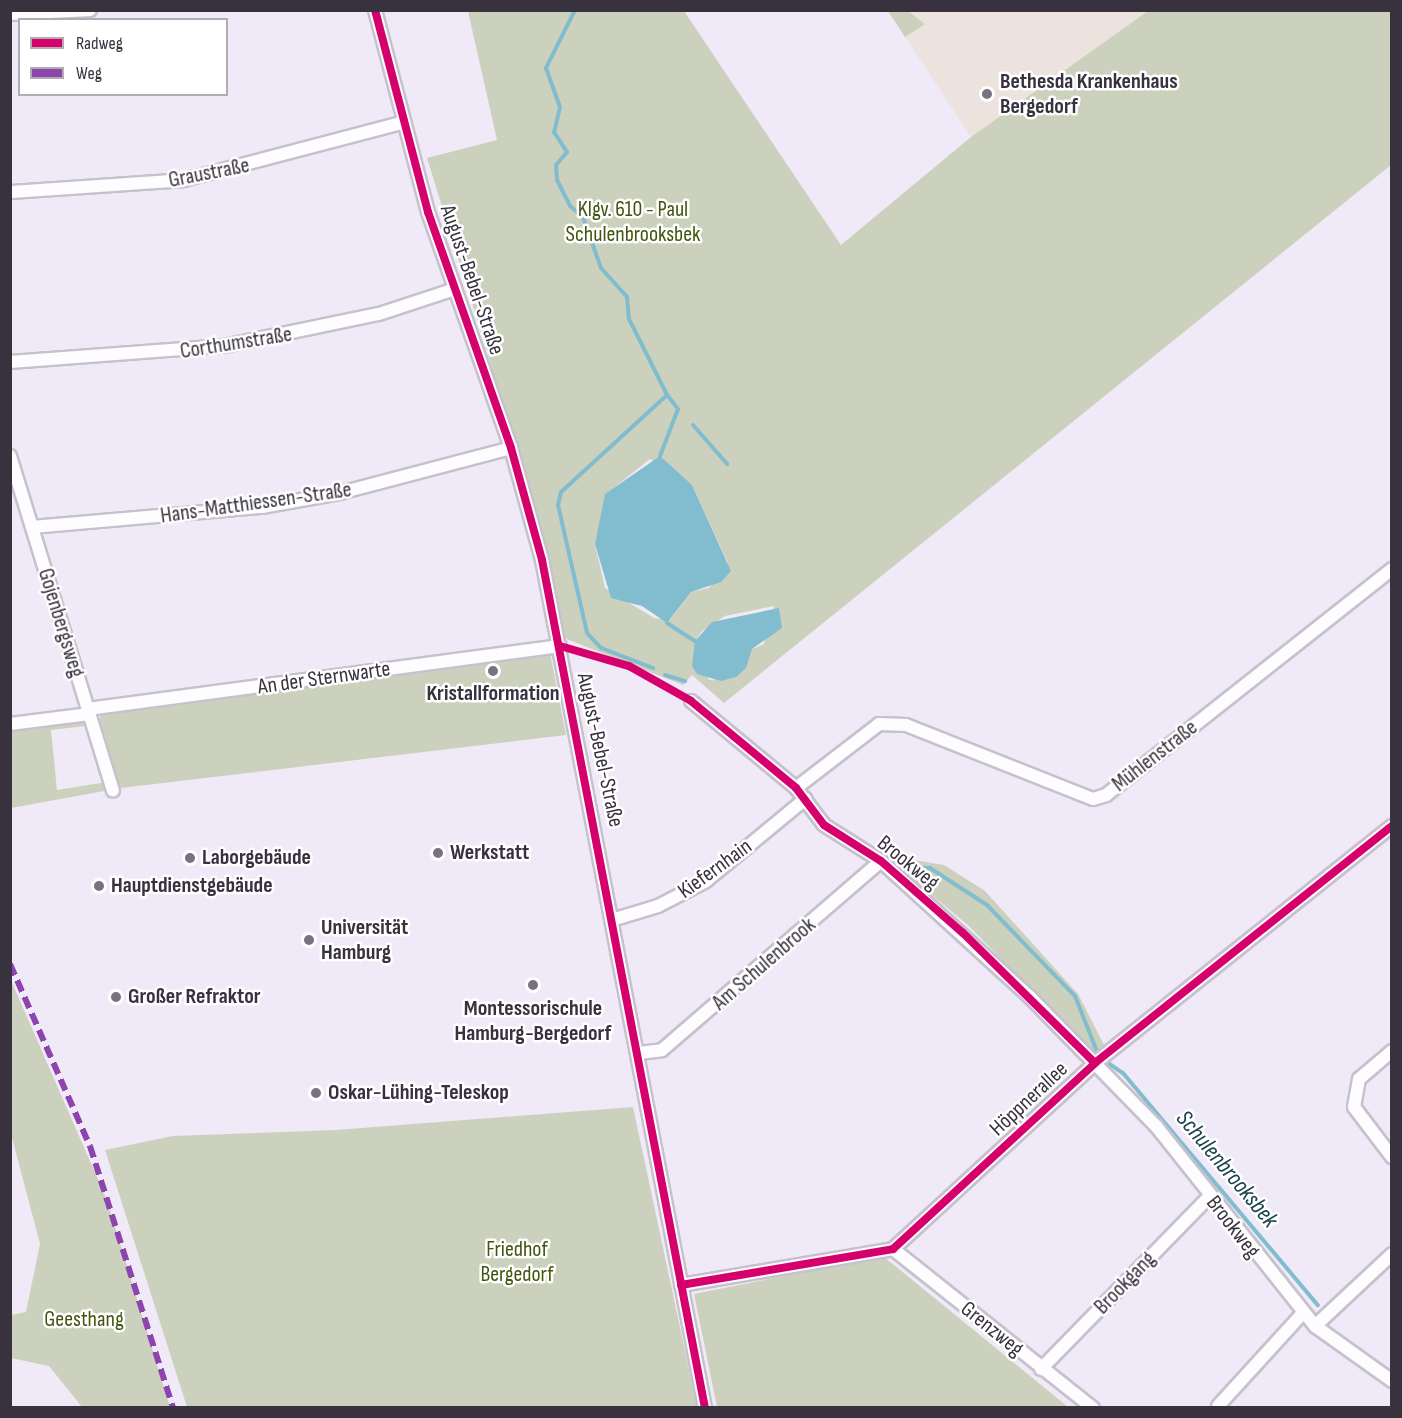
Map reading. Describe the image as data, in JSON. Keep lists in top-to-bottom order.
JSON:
{
  "streets": {
    "street": [
      "Graustraße",
      "August-Bebel-Straße",
      "Corthumstraße",
      "Hans-Matthiessen-Straße",
      "Gojenbergsweg",
      "An der Sternwarte",
      "Mühlenstraße",
      "Brookweg",
      "Kiefernhain",
      "Am Schulenbrook",
      "Höppnerallee",
      "Brookgang",
      "Grenzweg"
    ]
  },
  "crossings": [
    ["Graustraße", "August-Bebel-Straße"],
    ["August-Bebel-Straße", "Corthumstraße"],
    ["August-Bebel-Straße", "Hans-Matthiessen-Straße"],
    ["August-Bebel-Straße", "An der Sternwarte"],
    ["August-Bebel-Straße", "Kiefernhain"],
    ["August-Bebel-Straße", "Am Schulenbrook"],
    ["Hans-Matthiessen-Straße", "Gojenbergsweg"],
    ["Gojenbergsweg", "An der Sternwarte"],
    ["Mühlenstraße", "Brookweg"],
    ["Brookweg", "Kiefernhain"],
    ["Brookweg", "Am Schulenbrook"],
    ["Brookweg", "Höppnerallee"],
    ["Brookweg", "Brookgang"],
    ["Höppnerallee", "Grenzweg"],
    ["Brookgang", "Grenzweg"]
  ],
  "water": ["Schulenbrooksbek"],
  "parks": ["Klgv. 610 - Paul Schulenbrooksbek", "Friedhof Bergedorf", "Geesthang"],
  "places": [
    "Bethesda Krankenhaus Bergedorf",
    "Kristallformation",
    "Werkstatt",
    "Laborgebäude",
    "Hauptdienstgebäude",
    "Universität Hamburg",
    "Montessorischule Hamburg-Bergedorf",
    "Großer Refraktor",
    "Oskar-Lühing-Teleskop"
  ],
  "legend": ["Radweg", "Weg"]
}
